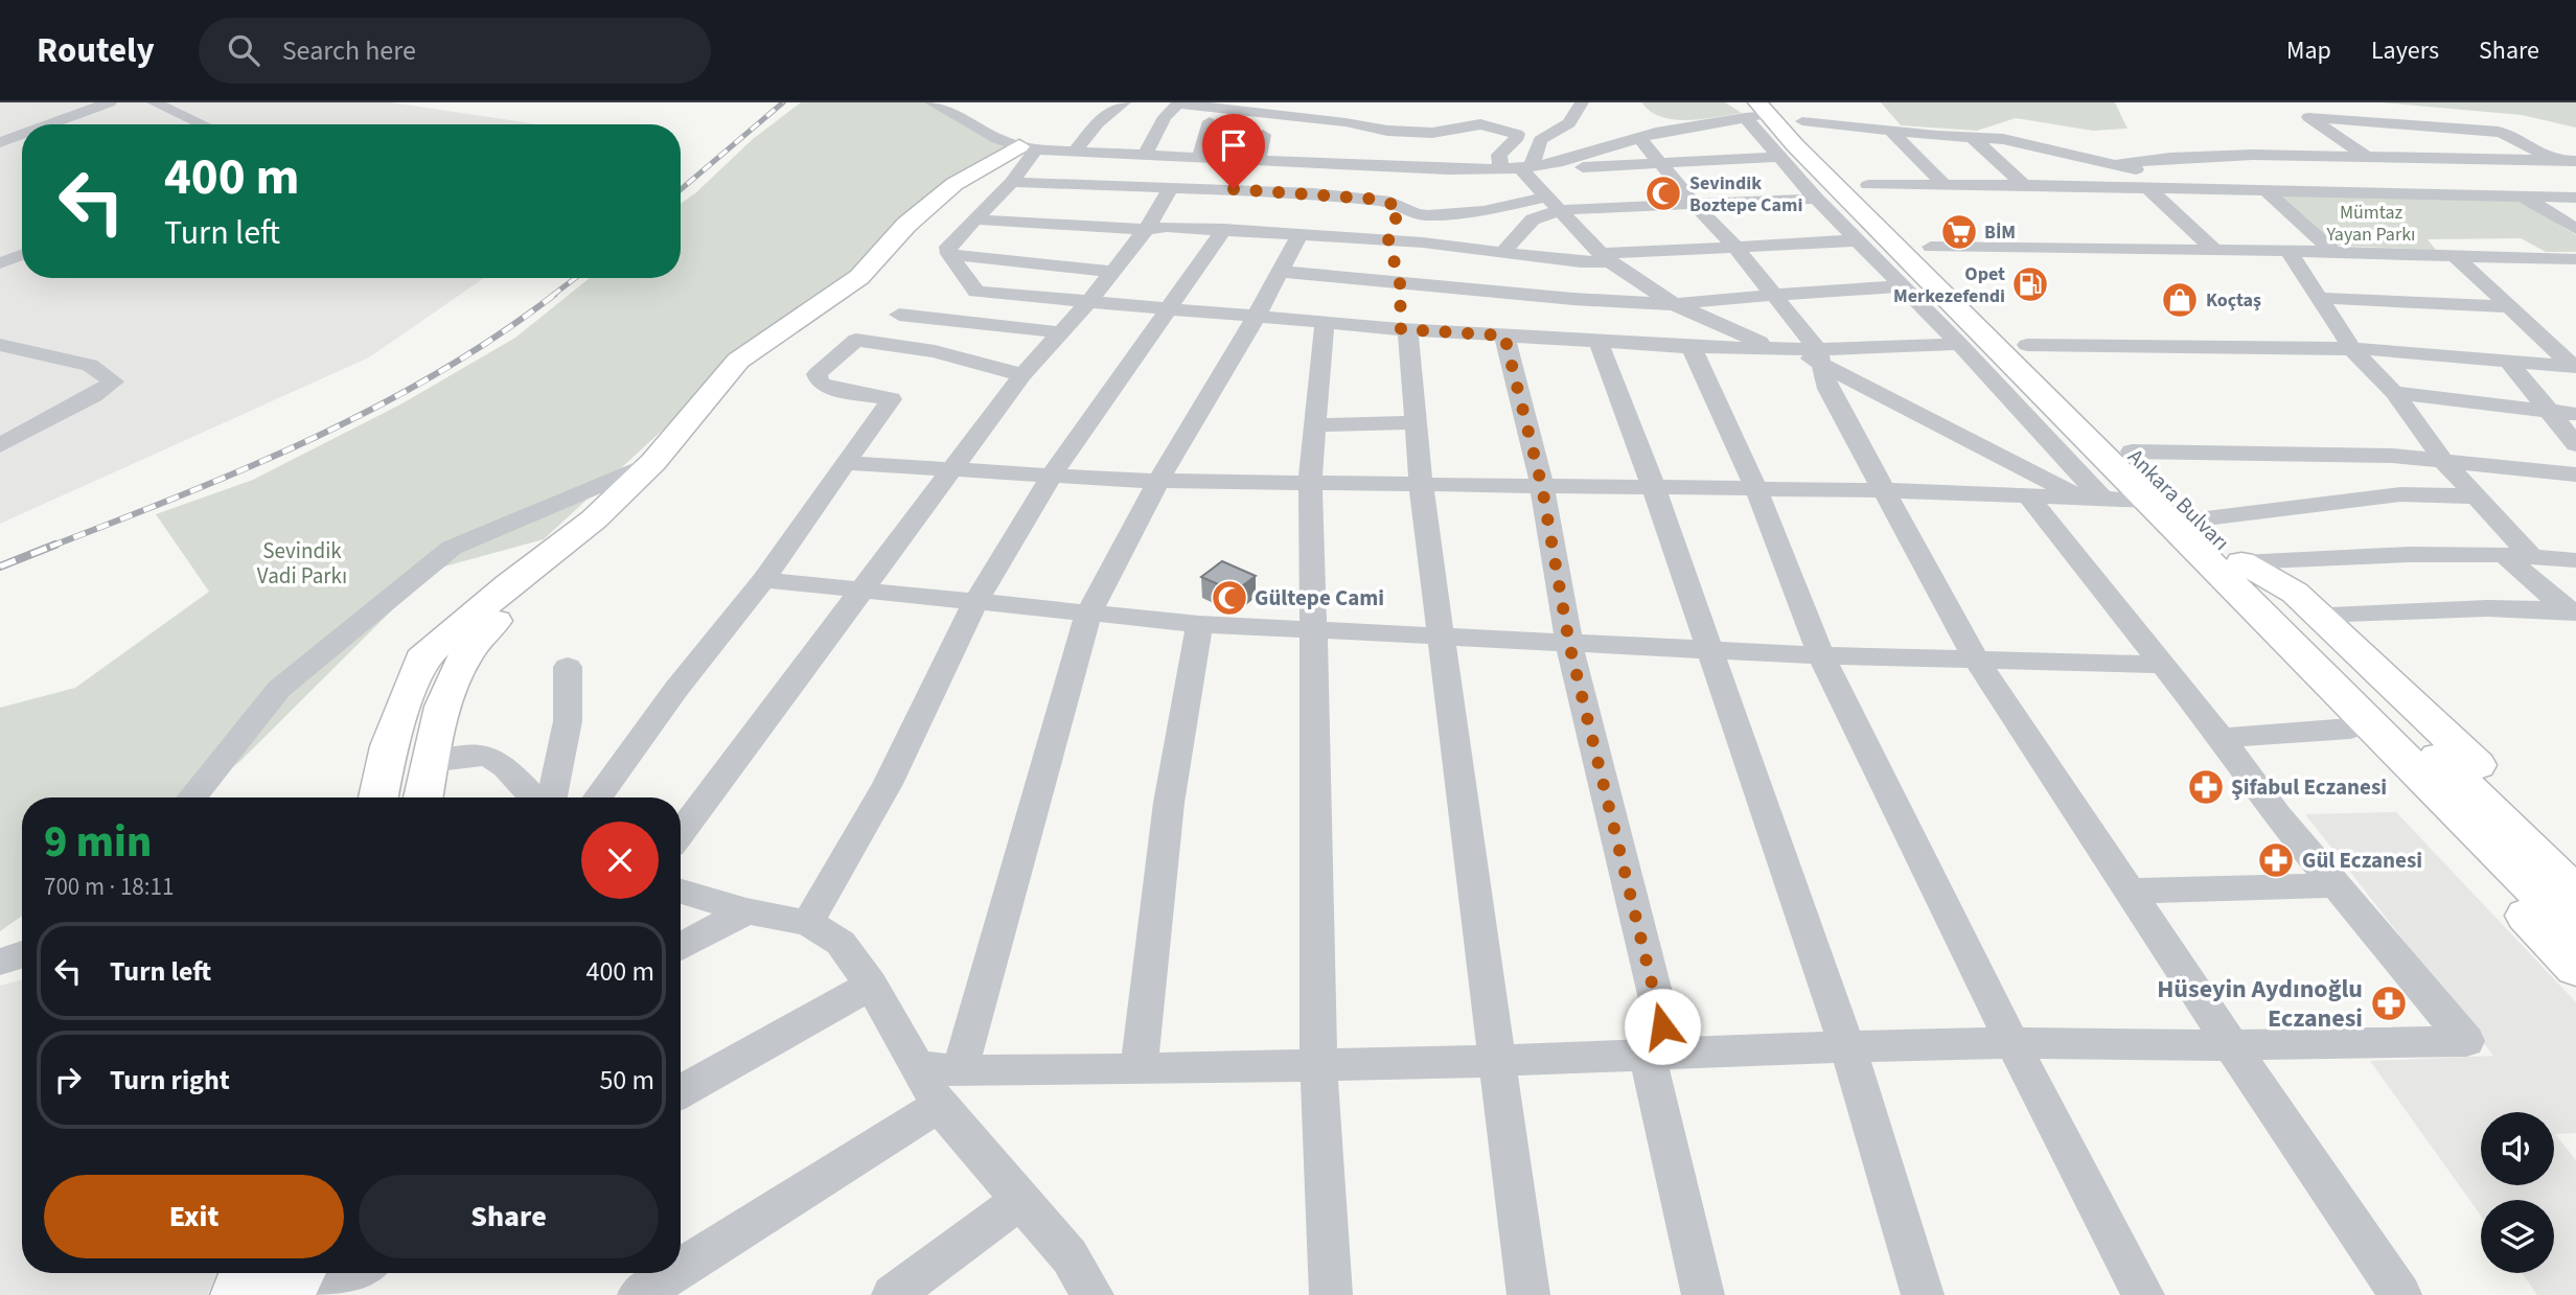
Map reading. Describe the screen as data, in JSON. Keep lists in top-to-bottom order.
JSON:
{
  "streets": {
    "main road": ["Ankara Bulvarı"]
  },
  "parks": ["Mümtaz Yayan Parkı", "Sevindik Vadi Parkı"],
  "places": {
    "mosque": ["Sevindik Boztepe Cami", "Gültepe Cami"],
    "supermarket": ["BİM"],
    "fuel station": ["Opet Merkezefendi"],
    "shop": ["Koçtaş"],
    "pharmacy": ["Şifabul Eczanesi", "Gül Eczanesi", "Hüseyin Aydınoğlu Eczanesi"]
  },
  "page": {
    "header": "Routely",
    "search": "Search here",
    "nav": ["Map", "Layers", "Share"],
    "turn": ["400 m", "Turn left"],
    "heading": ["9 min", "700 m · 18:11"],
    "list": [
      {
        "name": "Turn left",
        "value": "400 m"
      },
      {
        "name": "Turn right",
        "value": "50 m"
      }
    ],
    "buttons": ["Exit", "Share"]
  }
}
